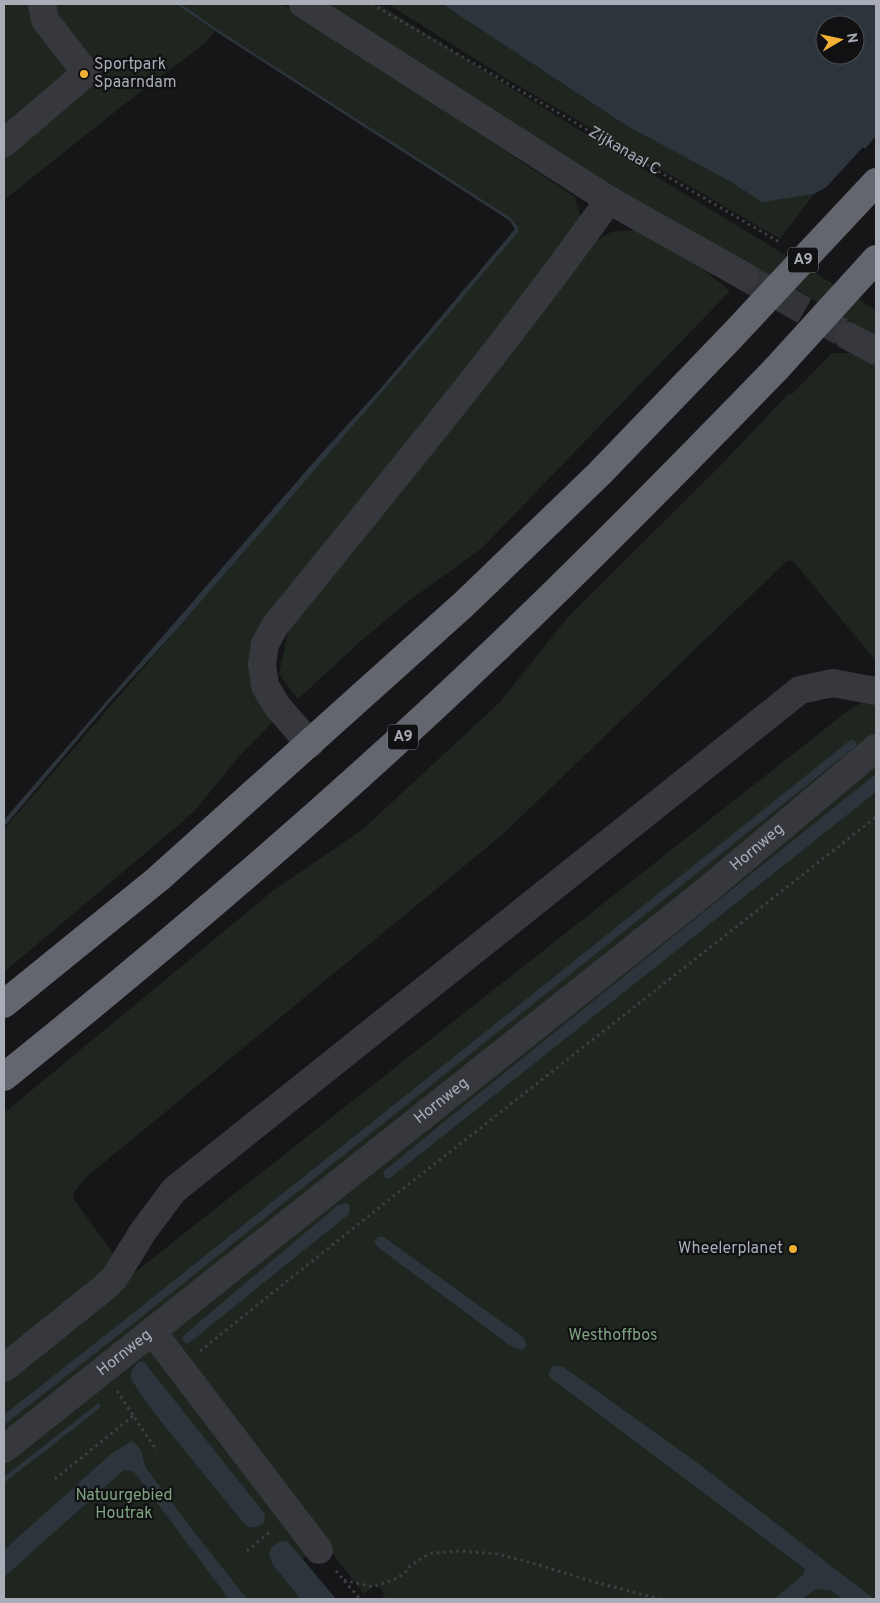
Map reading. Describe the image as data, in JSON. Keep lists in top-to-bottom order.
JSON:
{
  "streets": {
    "highway": ["A9"],
    "street": ["Hornweg"],
    "path": ["Zijkanaal C"]
  },
  "parks": ["Westhoffbos", "Natuurgebied Houtrak"],
  "places": ["Sportpark Spaarndam", "Wheelerplanet"],
  "north": "right"
}
